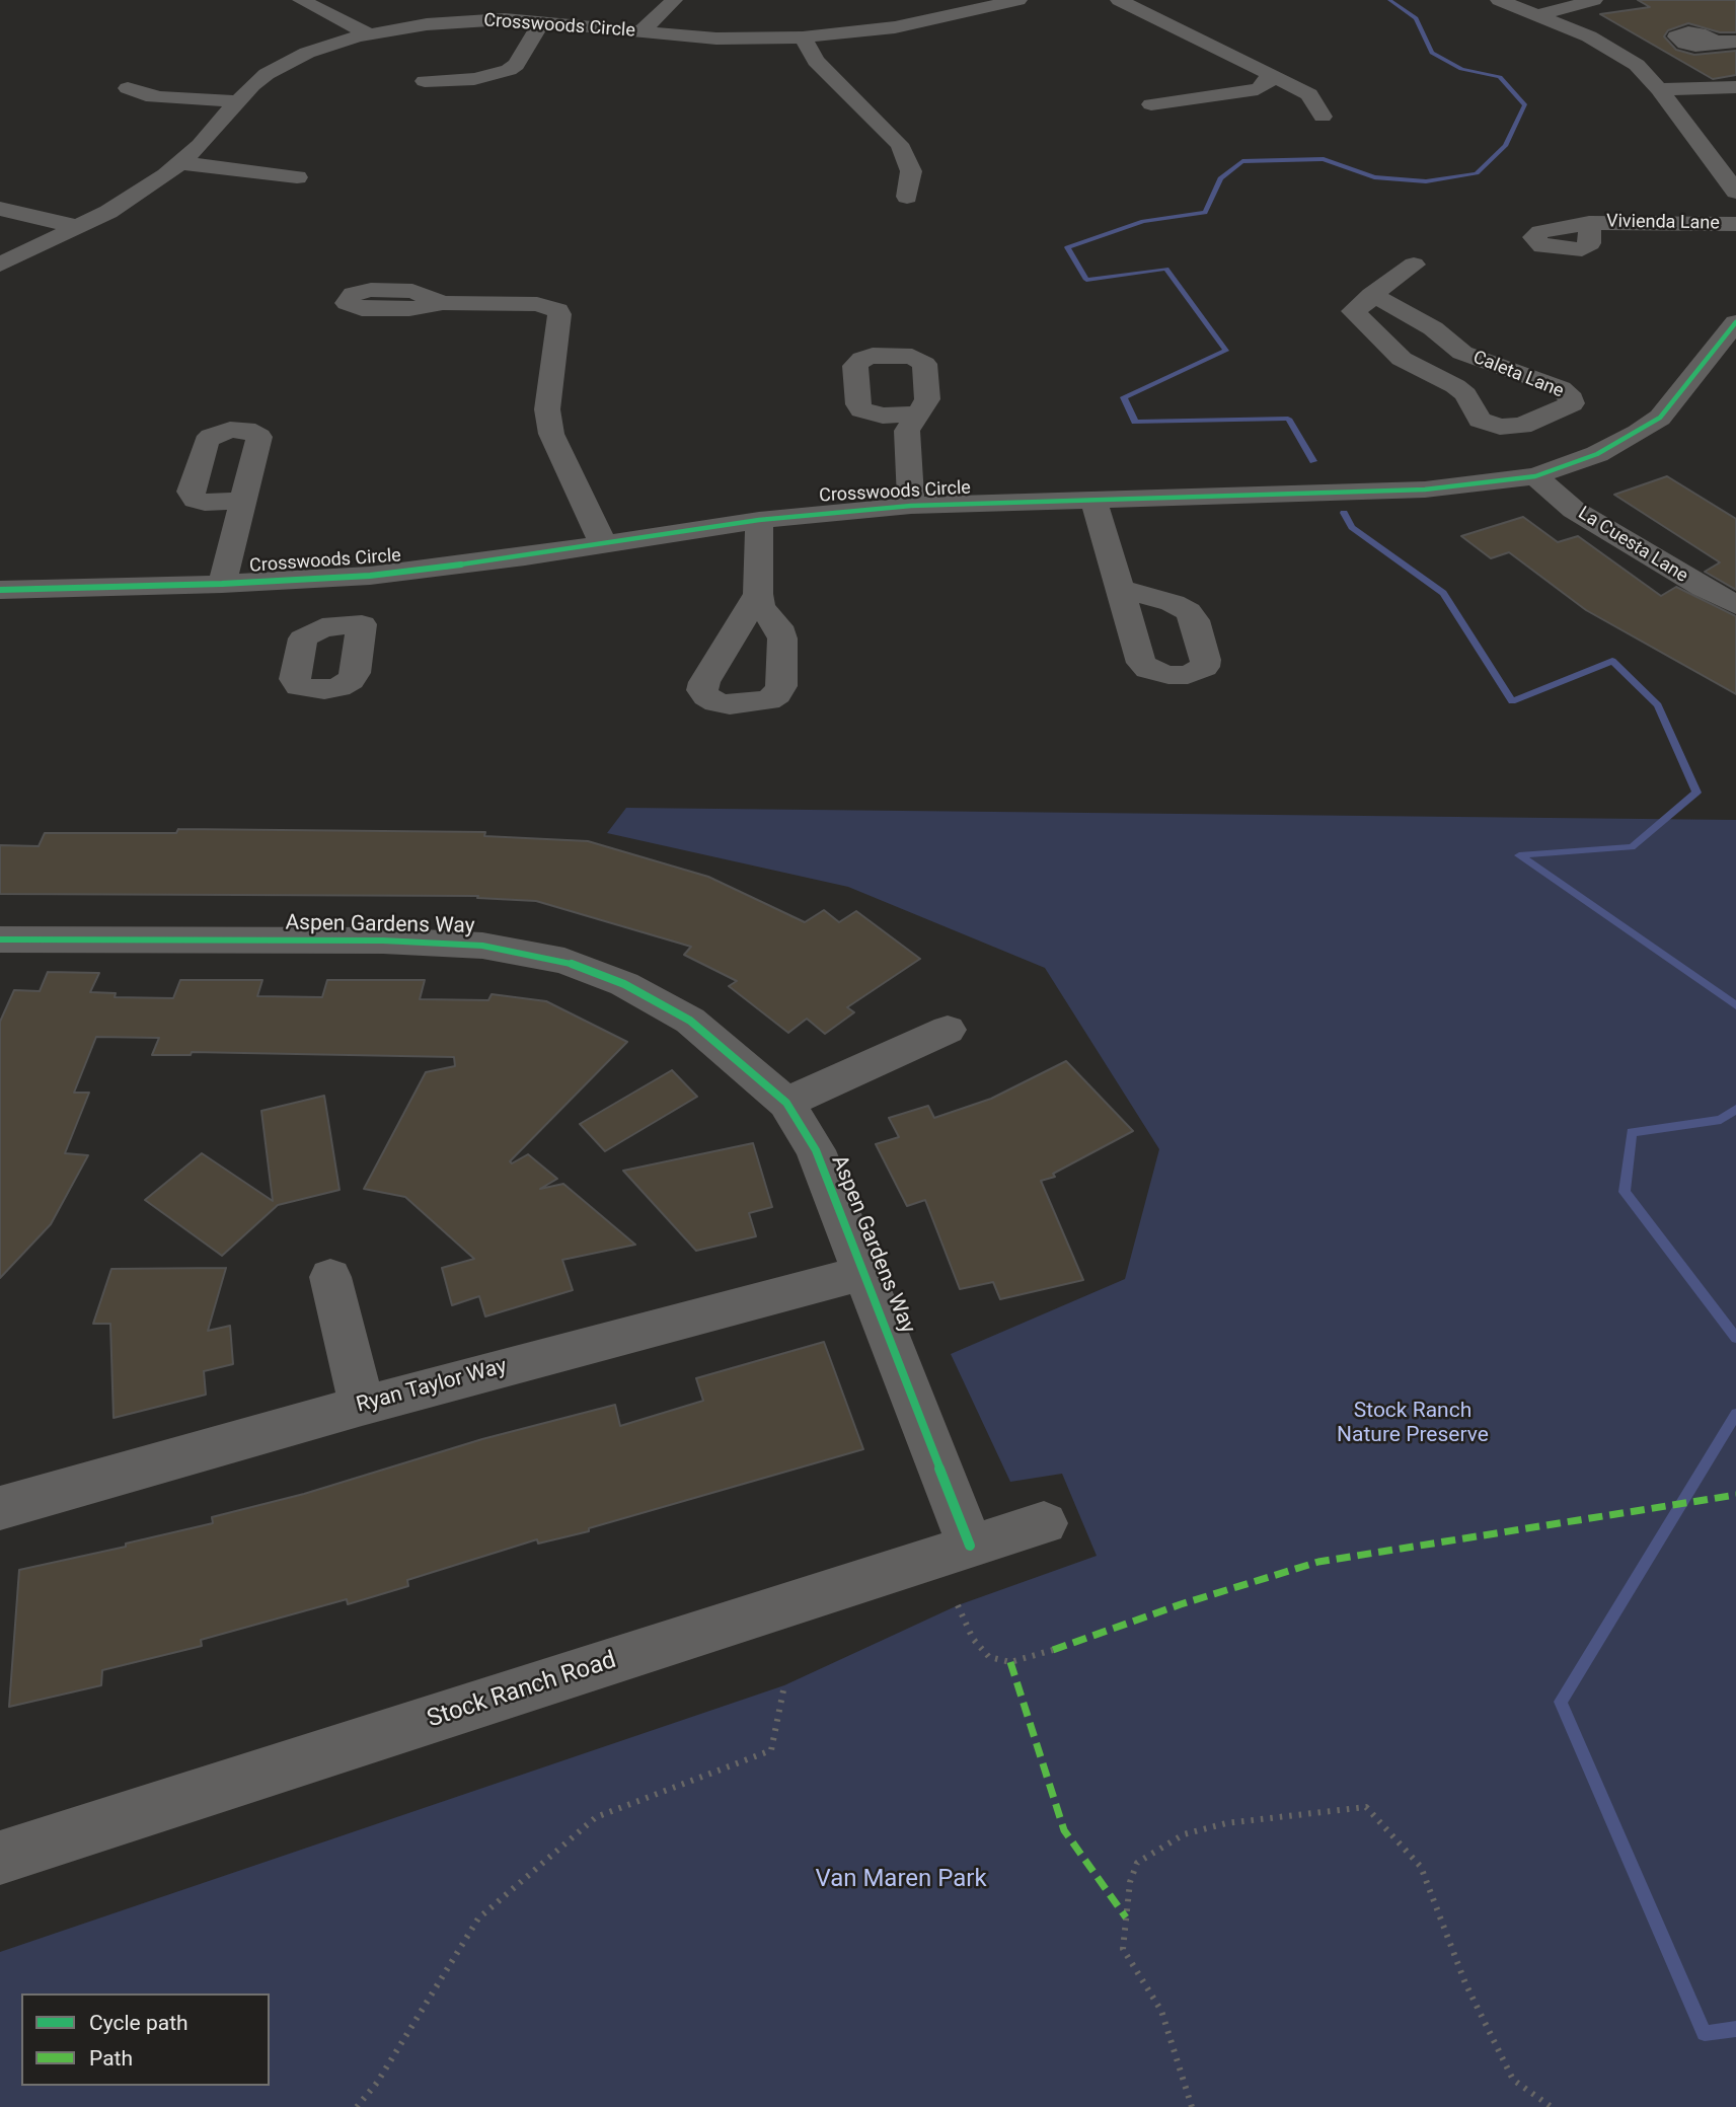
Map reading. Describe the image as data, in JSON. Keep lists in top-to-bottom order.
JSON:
{
  "streets": {
    "street": [
      "Crosswoods Circle",
      "Vivienda Lane",
      "Caleta Lane",
      "La Cuesta Lane",
      "Aspen Gardens Way",
      "Ryan Taylor Way",
      "Stock Ranch Road"
    ]
  },
  "crossings": [
    ["Crosswoods Circle", "Caleta Lane"],
    ["Crosswoods Circle", "La Cuesta Lane"],
    ["Aspen Gardens Way", "Ryan Taylor Way"],
    ["Aspen Gardens Way", "Stock Ranch Road"]
  ],
  "parks": ["Stock Ranch Nature Preserve", "Van Maren Park"],
  "legend": ["Cycle path", "Path"]
}
